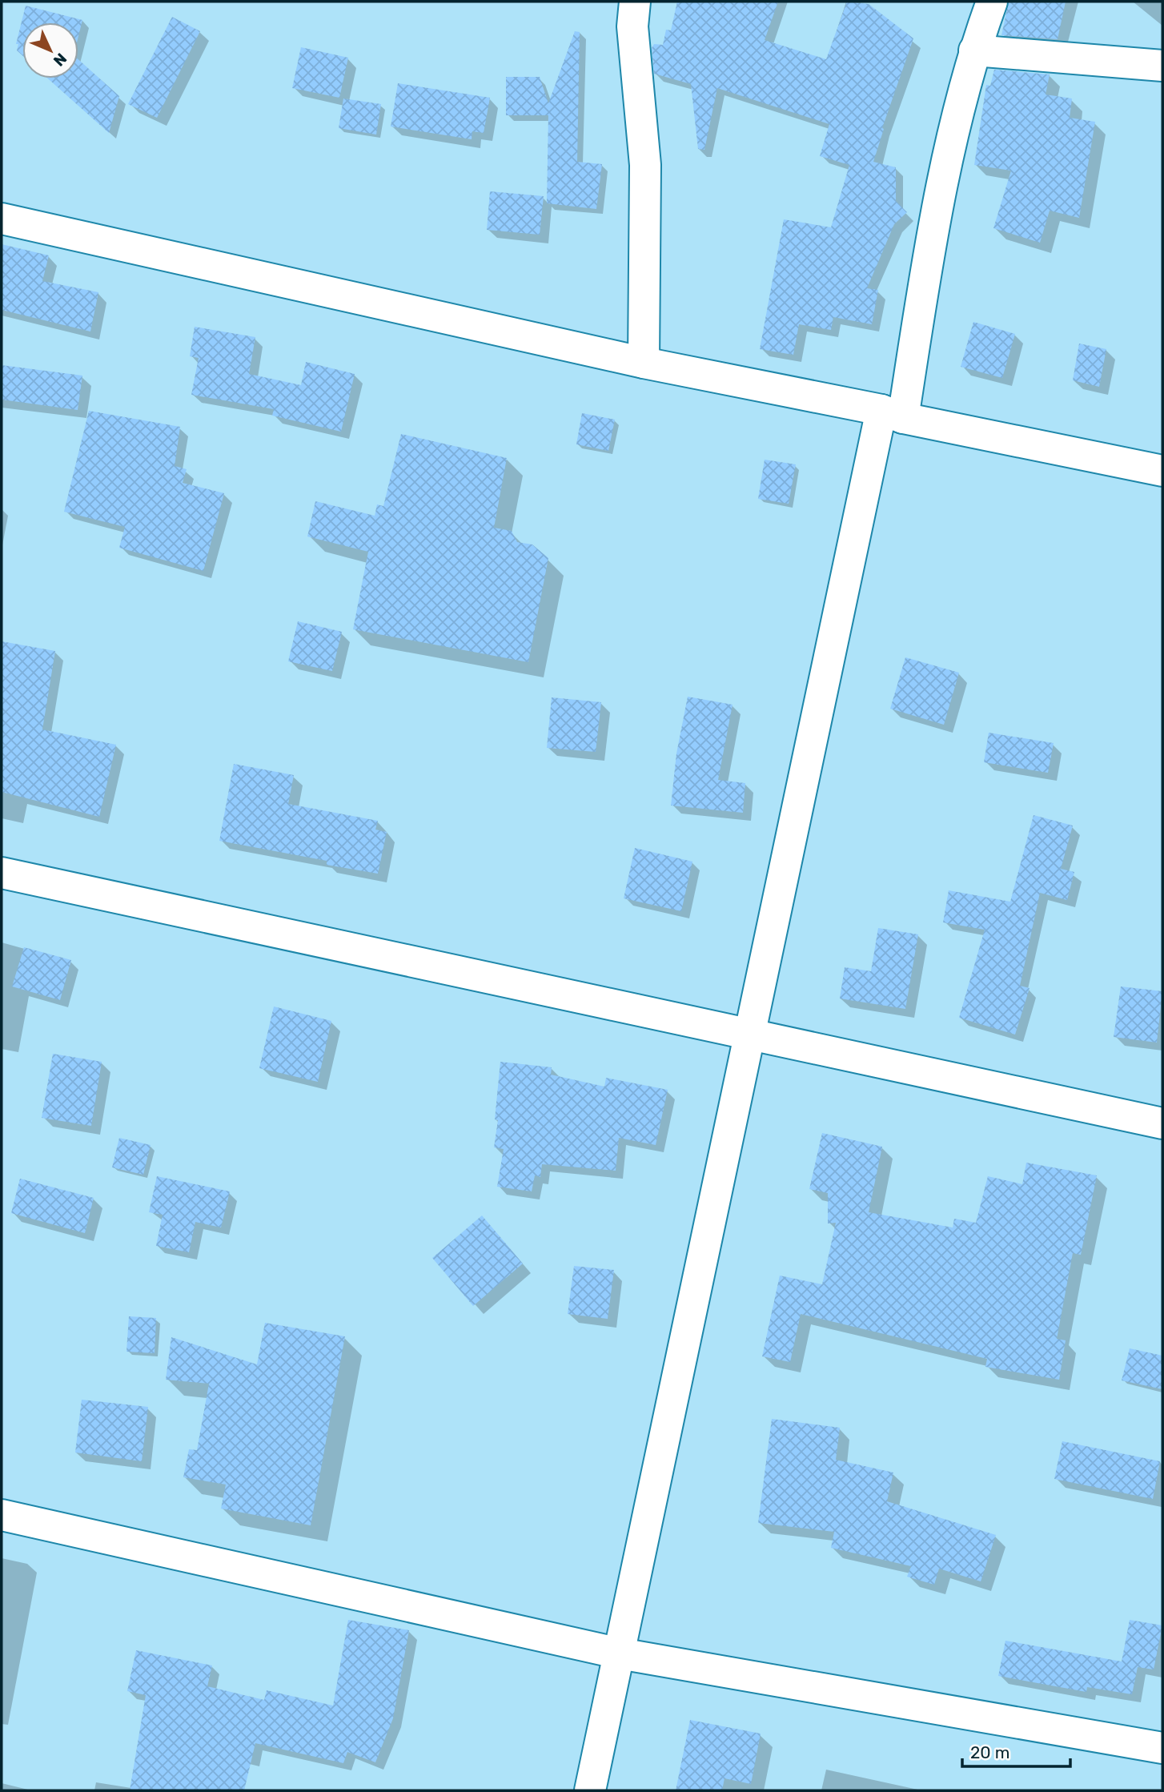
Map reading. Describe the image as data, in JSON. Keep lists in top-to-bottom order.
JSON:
{
  "scale_bar": "20 m",
  "north": "bottom right"
}
